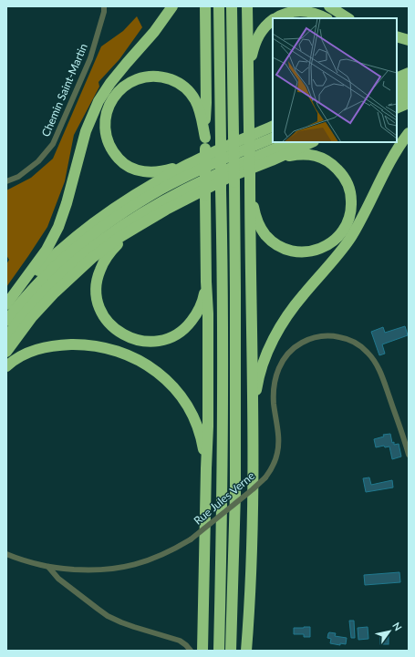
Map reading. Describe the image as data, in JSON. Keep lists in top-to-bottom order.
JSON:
{
  "streets": {
    "street": ["Chemin Saint-Martin", "Rue Jules Verne"]
  },
  "north": "top right"
}
